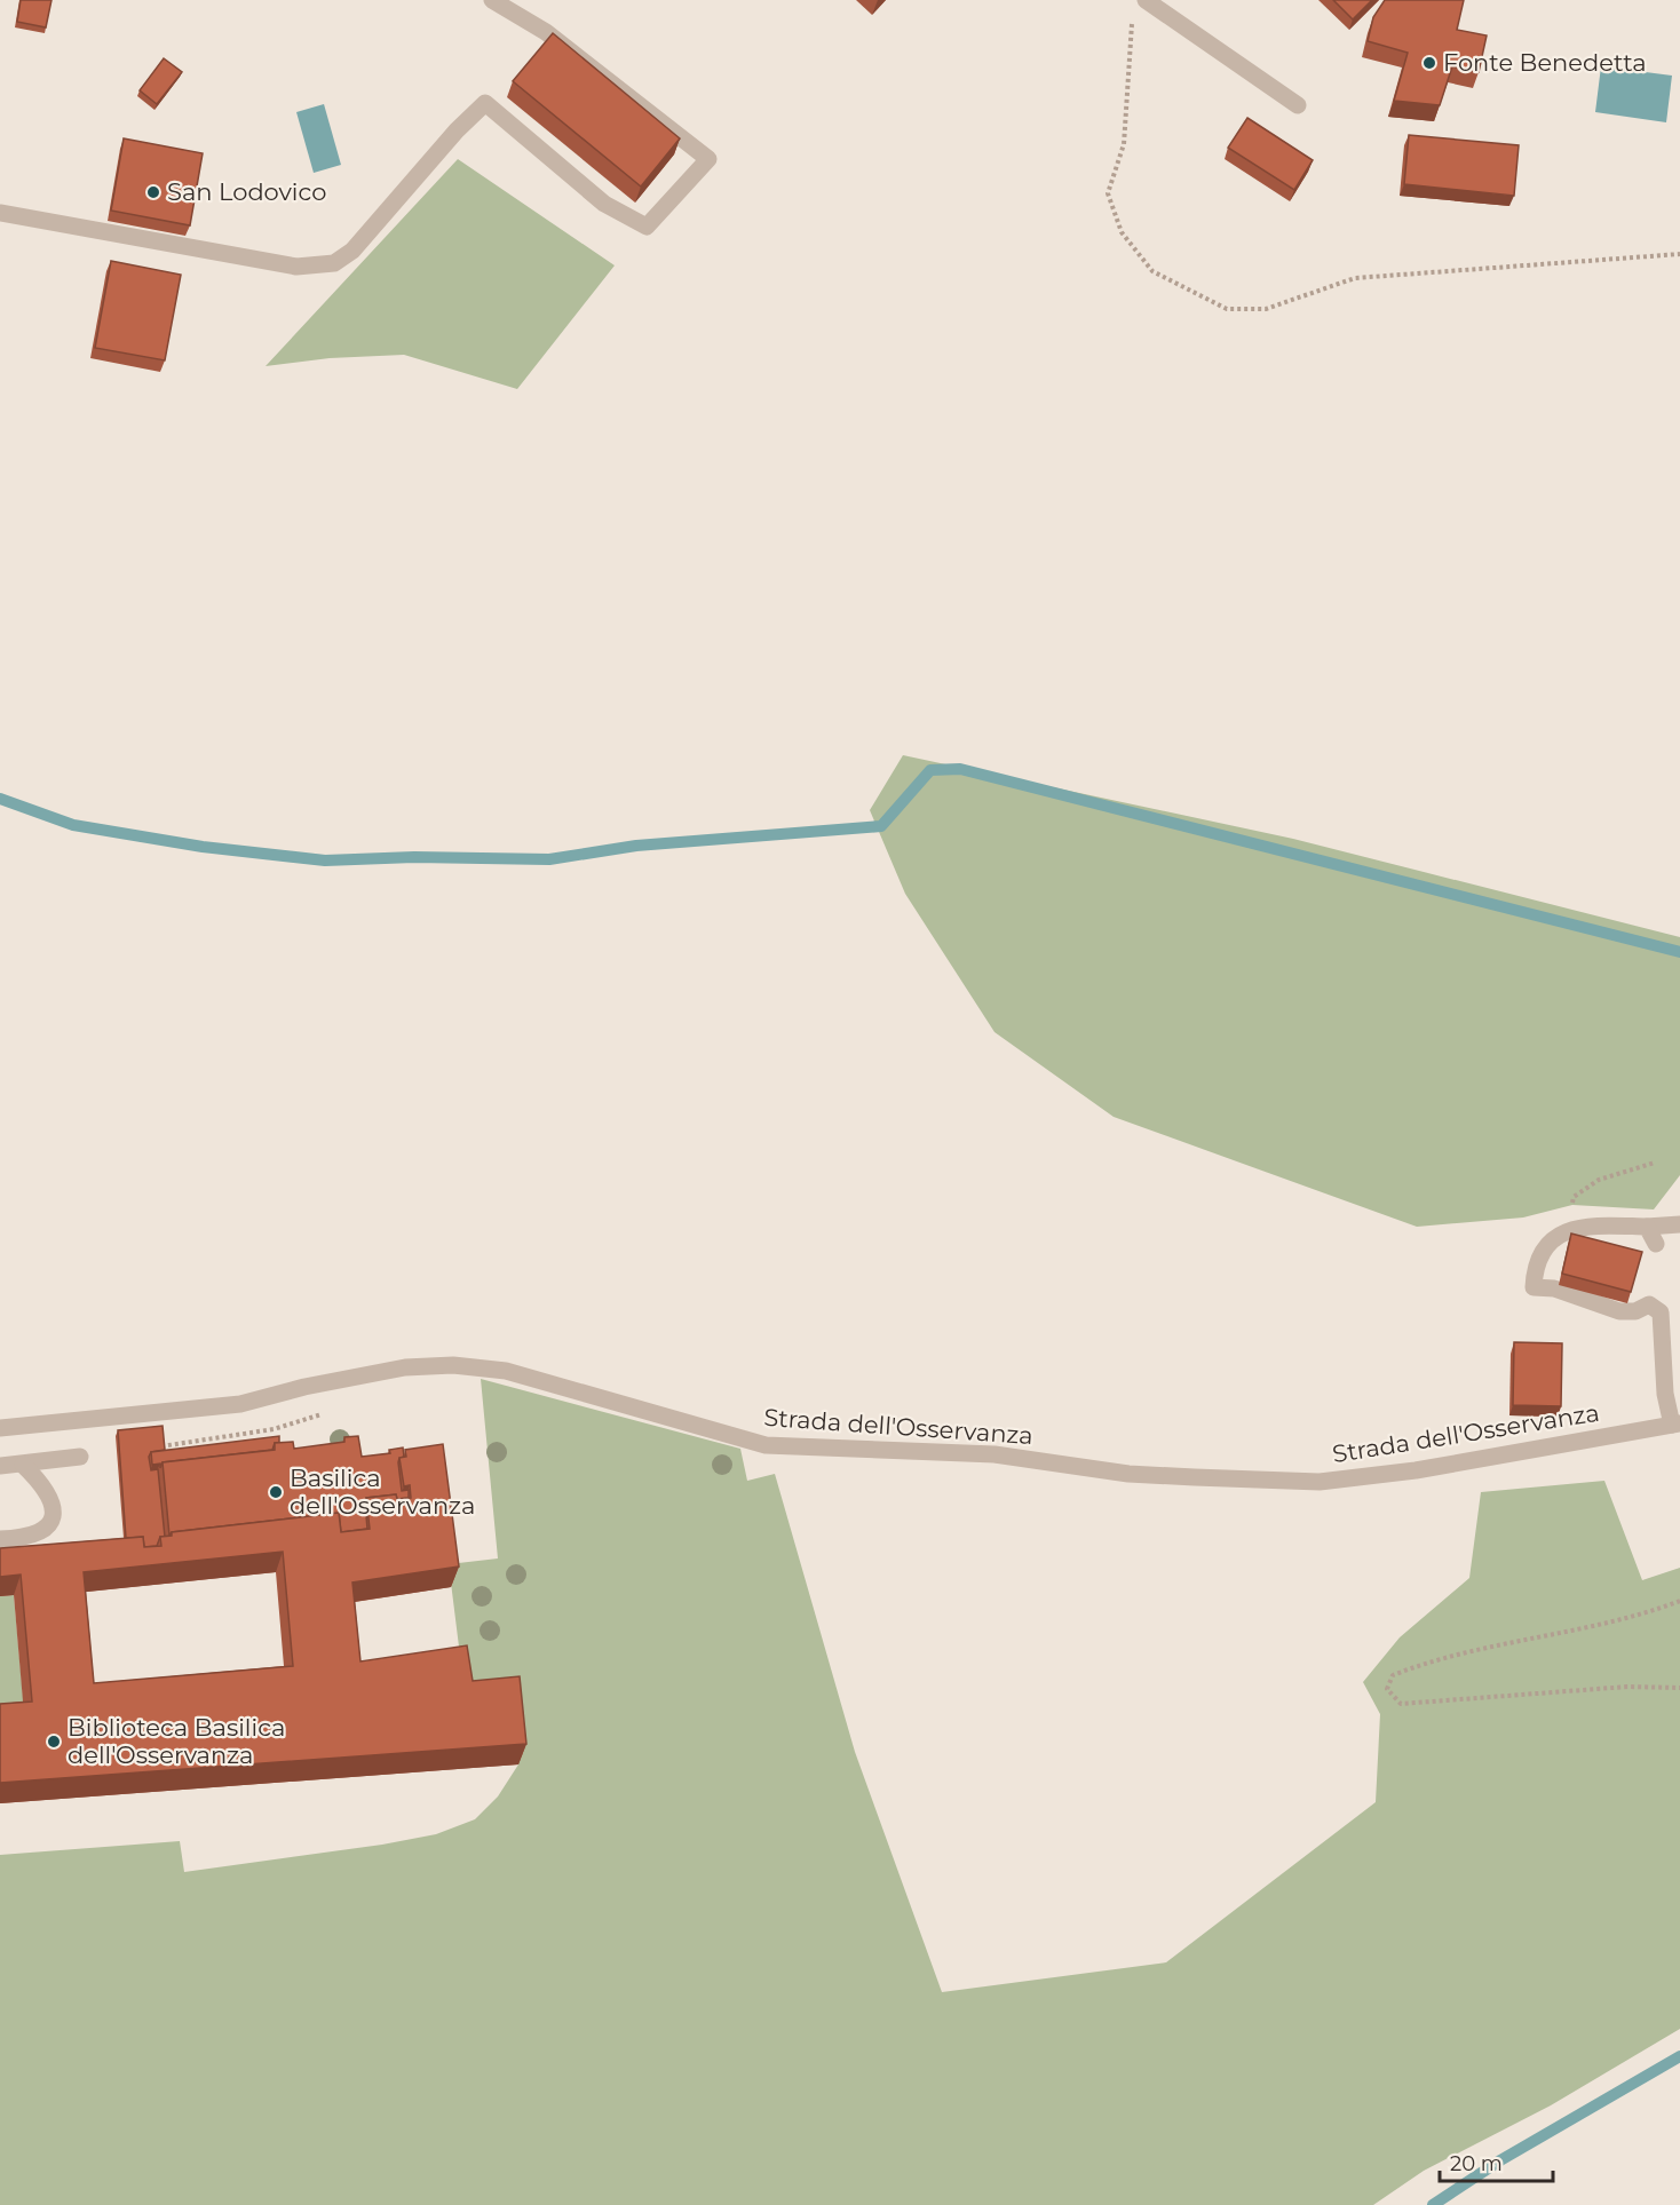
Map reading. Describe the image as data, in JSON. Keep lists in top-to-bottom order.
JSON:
{
  "streets": {
    "street": ["Strada dell'Osservanza"]
  },
  "places": [
    "Fonte Benedetta",
    "San Lodovico",
    "Basilica dell'Osservanza",
    "Biblioteca Basilica dell'Osservanza"
  ],
  "scale_bar": "20 m"
}
